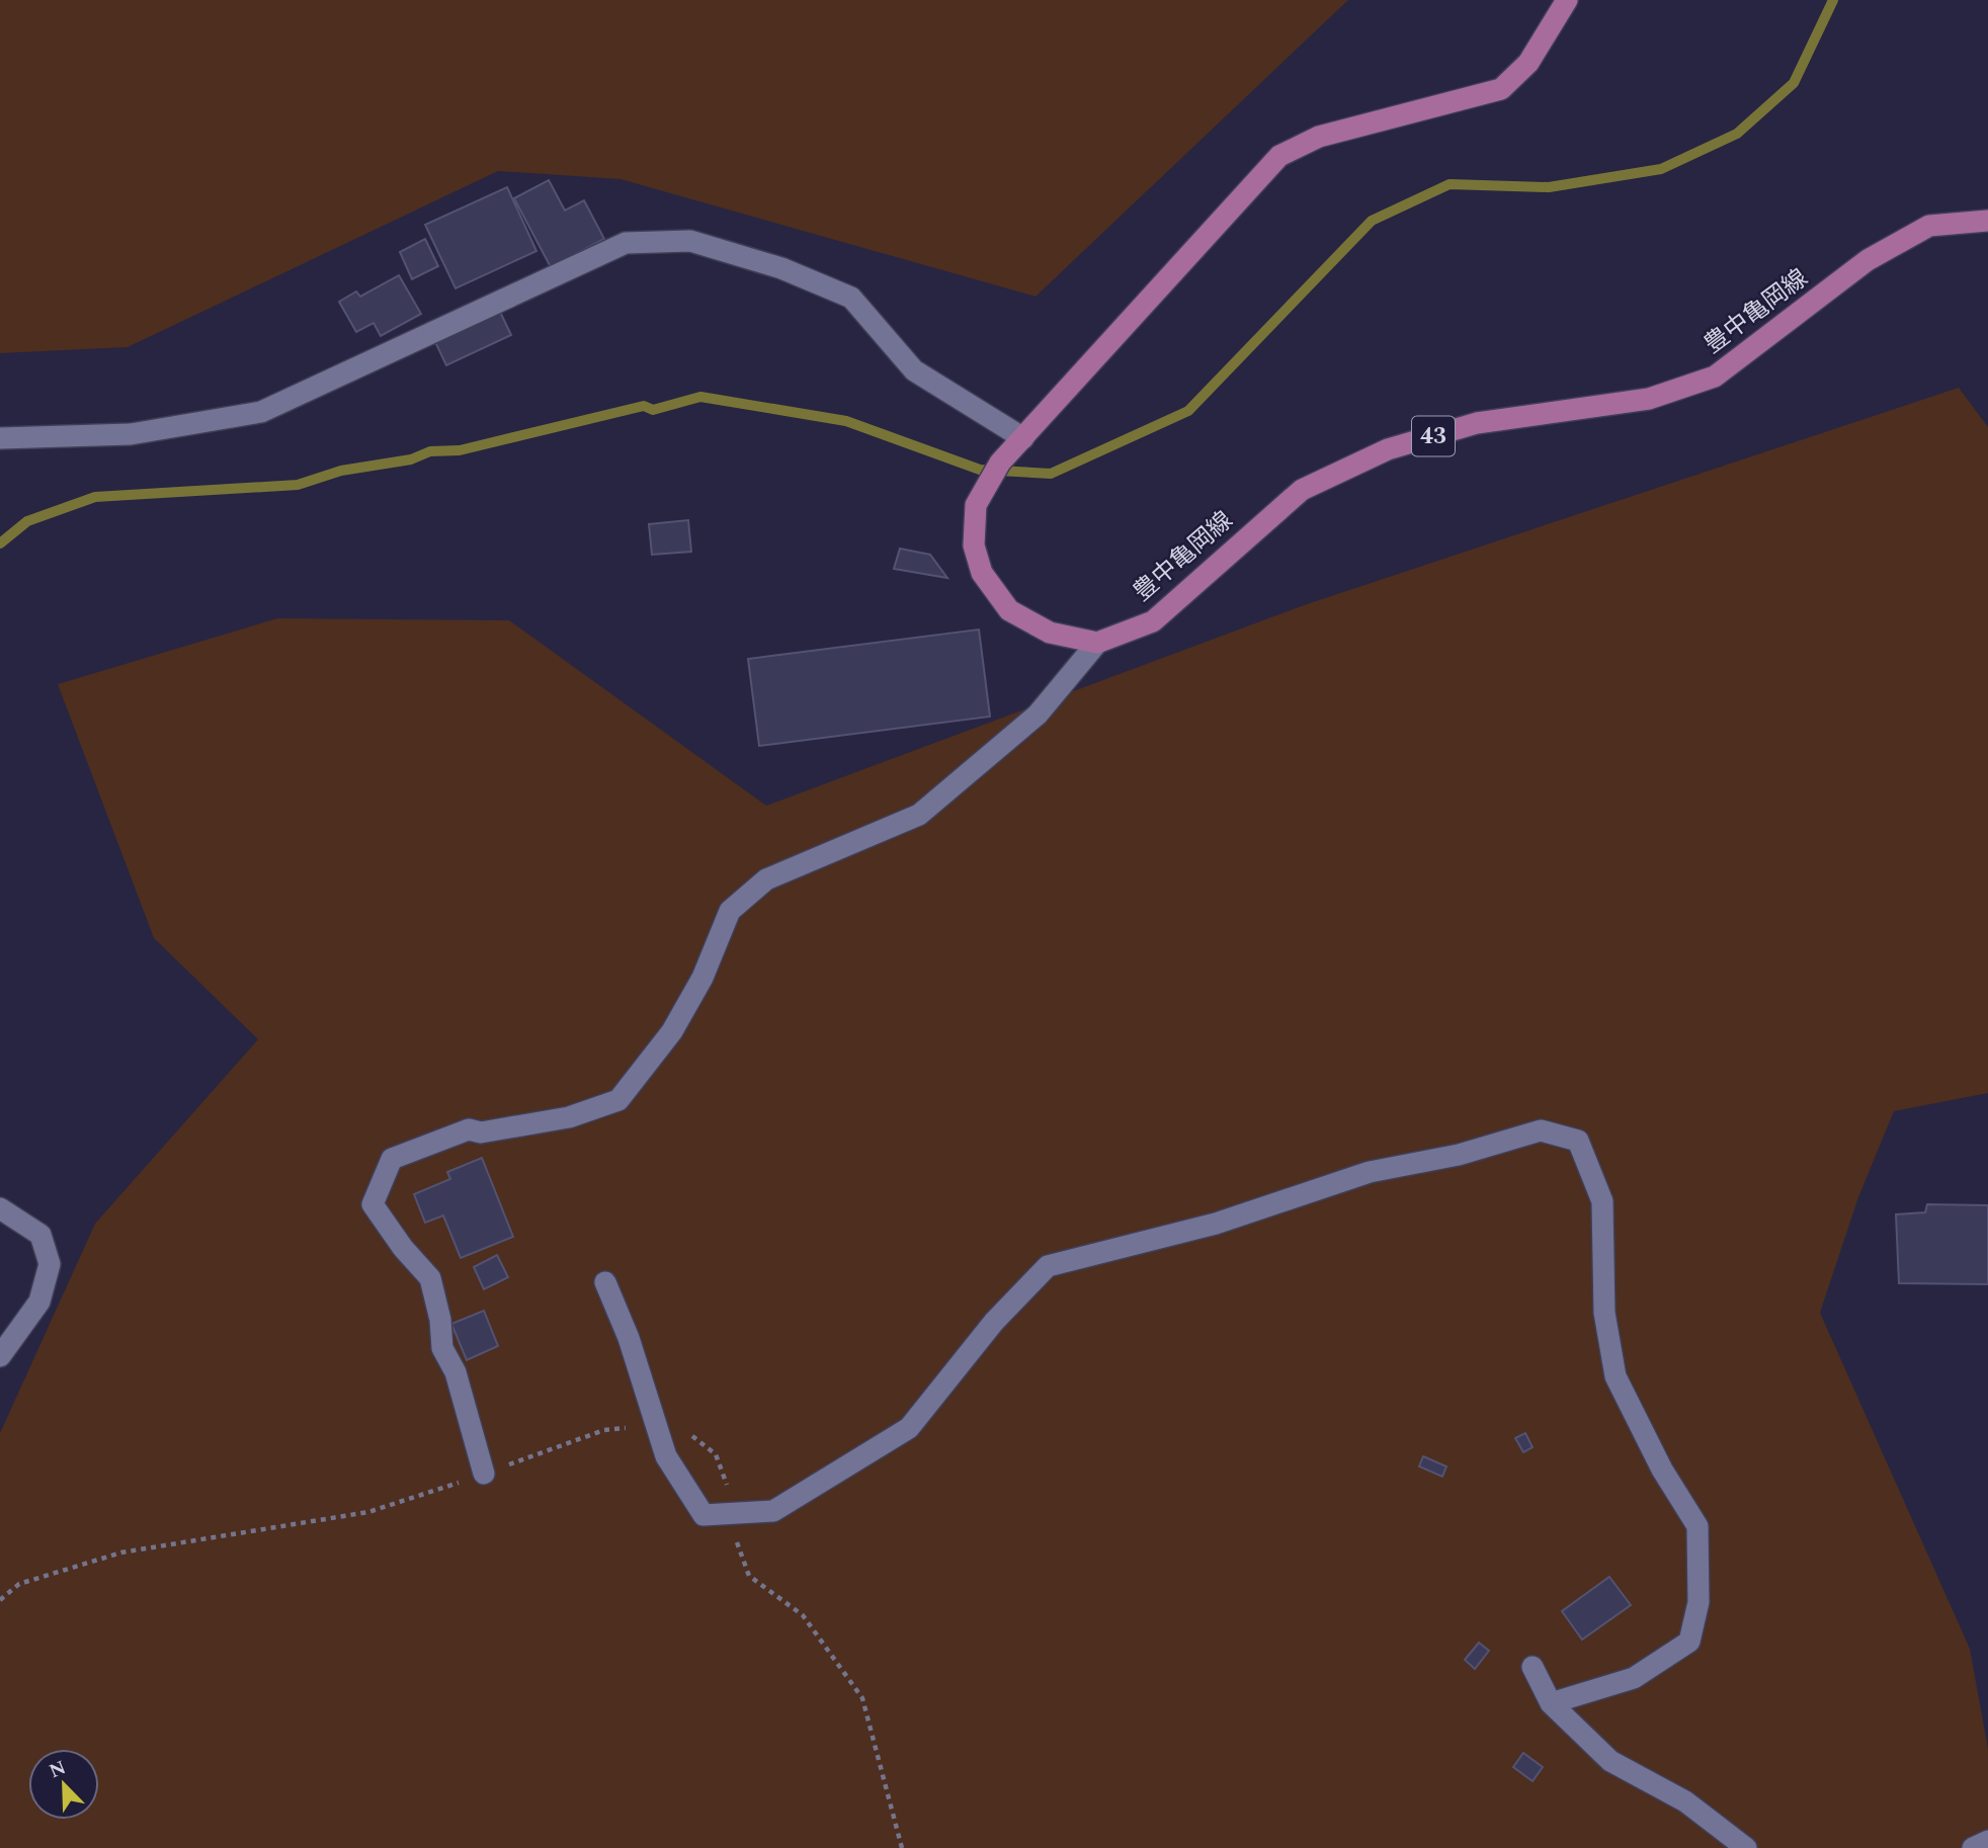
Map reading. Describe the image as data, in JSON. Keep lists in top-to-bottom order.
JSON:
{
  "streets": {
    "main road": ["豊中亀岡線", "43"]
  },
  "north": "top left"
}
